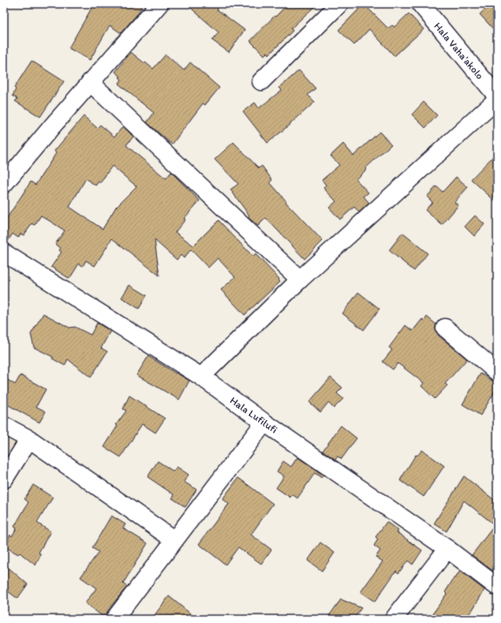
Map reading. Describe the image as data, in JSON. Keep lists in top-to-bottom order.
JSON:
{
  "streets": {
    "street": ["Hala Vaha'akolo", "Hala Lufilufi"]
  }
}
